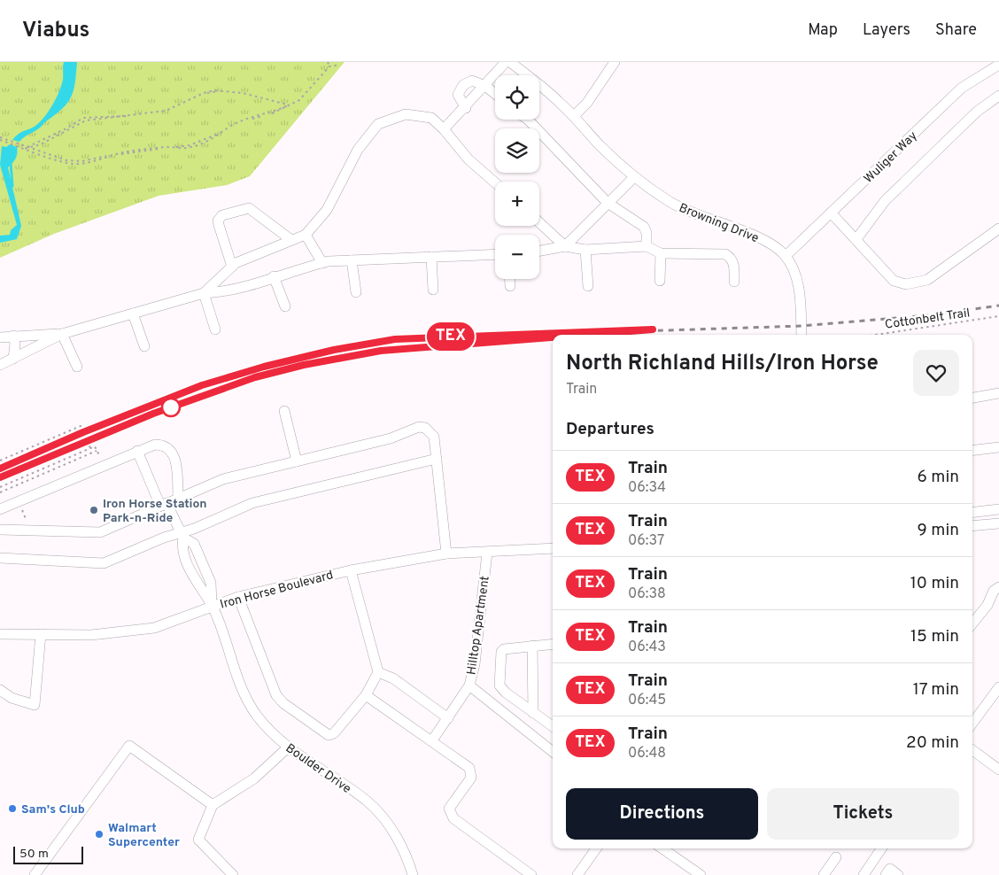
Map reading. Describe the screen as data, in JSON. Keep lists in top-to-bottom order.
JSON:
{
  "streets": {
    "street": [
      "Wuliger Way",
      "Browning Drive",
      "Iron Horse Boulevard",
      "Hilltop Apartment",
      "Boulder Drive"
    ],
    "path": ["Cottonbelt Trail"]
  },
  "crossings": [
    ["Wuliger Way", "Browning Drive"],
    ["Iron Horse Boulevard", "Hilltop Apartment"],
    ["Iron Horse Boulevard", "Boulder Drive"]
  ],
  "places": ["Iron Horse Station Park-n-Ride", "Sam's Club", "Walmart Supercenter"],
  "scale_bar": "50 m",
  "page": {
    "header": "Viabus",
    "nav": ["Map", "Layers", "Share"],
    "on_map": "TEX",
    "map_buttons": ["+", "−"],
    "heading": [
      ["North Richland Hills/Iron Horse", "Train"],
      "Departures"
    ],
    "list": [
      {
        "mark": "TEX",
        "name": "Train",
        "note": "06:34",
        "value": "6 min"
      },
      {
        "mark": "TEX",
        "name": "Train",
        "note": "06:37",
        "value": "9 min"
      },
      {
        "mark": "TEX",
        "name": "Train",
        "note": "06:38",
        "value": "10 min"
      },
      {
        "mark": "TEX",
        "name": "Train",
        "note": "06:43",
        "value": "15 min"
      },
      {
        "mark": "TEX",
        "name": "Train",
        "note": "06:45",
        "value": "17 min"
      },
      {
        "mark": "TEX",
        "name": "Train",
        "note": "06:48",
        "value": "20 min"
      }
    ],
    "buttons": ["Directions", "Tickets"],
    "scale": "50 m"
  }
}
